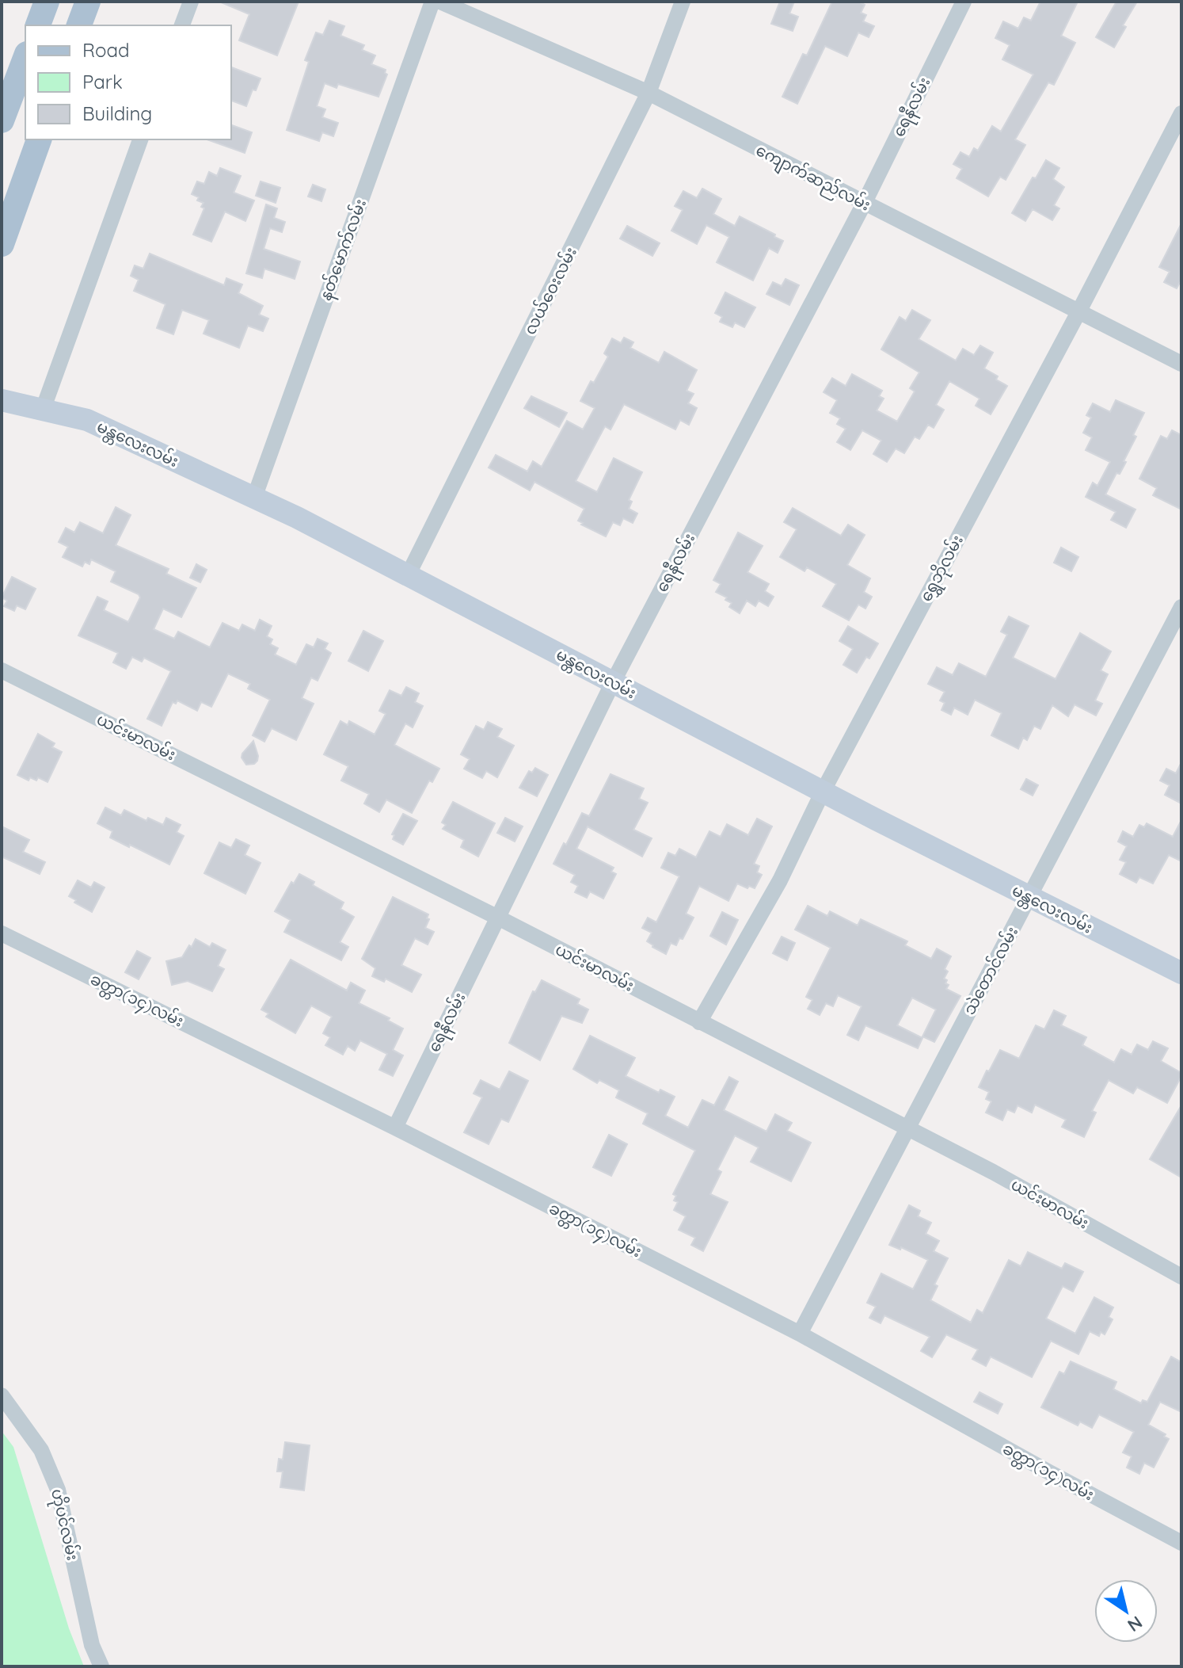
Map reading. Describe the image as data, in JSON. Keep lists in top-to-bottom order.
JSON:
{
  "streets": {
    "main road": ["မန္တလေးလမ်း"],
    "street": [
      "ရေနီလမ်း",
      "ကျောက်ဆည်လမ်း",
      "နတ်မောက်လမ်း",
      "လယ်ဝေးလမ်း",
      "ရွှေဘိုလမ်း",
      "ယင်းမာလမ်း",
      "သဲတောင်လမ်း",
      "ခတ္တာ(၁၄)လမ်း",
      "ဟိုပင်လမ်း"
    ]
  },
  "crossings": [
    ["ရေနီလမ်း", "ကျောက်ဆည်လမ်း"],
    ["ရေနီလမ်း", "မန္တလေးလမ်း"],
    ["ရေနီလမ်း", "ယင်းမာလမ်း"],
    ["ရေနီလမ်း", "ခတ္တာ(၁၄)လမ်း"],
    ["ကျောက်ဆည်လမ်း", "လယ်ဝေးလမ်း"],
    ["ကျောက်ဆည်လမ်း", "ရွှေဘိုလမ်း"],
    ["နတ်မောက်လမ်း", "မန္တလေးလမ်း"],
    ["လယ်ဝေးလမ်း", "မန္တလေးလမ်း"],
    ["မန္တလေးလမ်း", "ရွှေဘိုလမ်း"],
    ["မန္တလေးလမ်း", "သဲတောင်လမ်း"],
    ["ရွှေဘိုလမ်း", "ယင်းမာလမ်း"],
    ["ယင်းမာလမ်း", "သဲတောင်လမ်း"],
    ["သဲတောင်လမ်း", "ခတ္တာ(၁၄)လမ်း"]
  ],
  "legend": ["Road", "Park", "Building"],
  "north": "bottom right"
}
